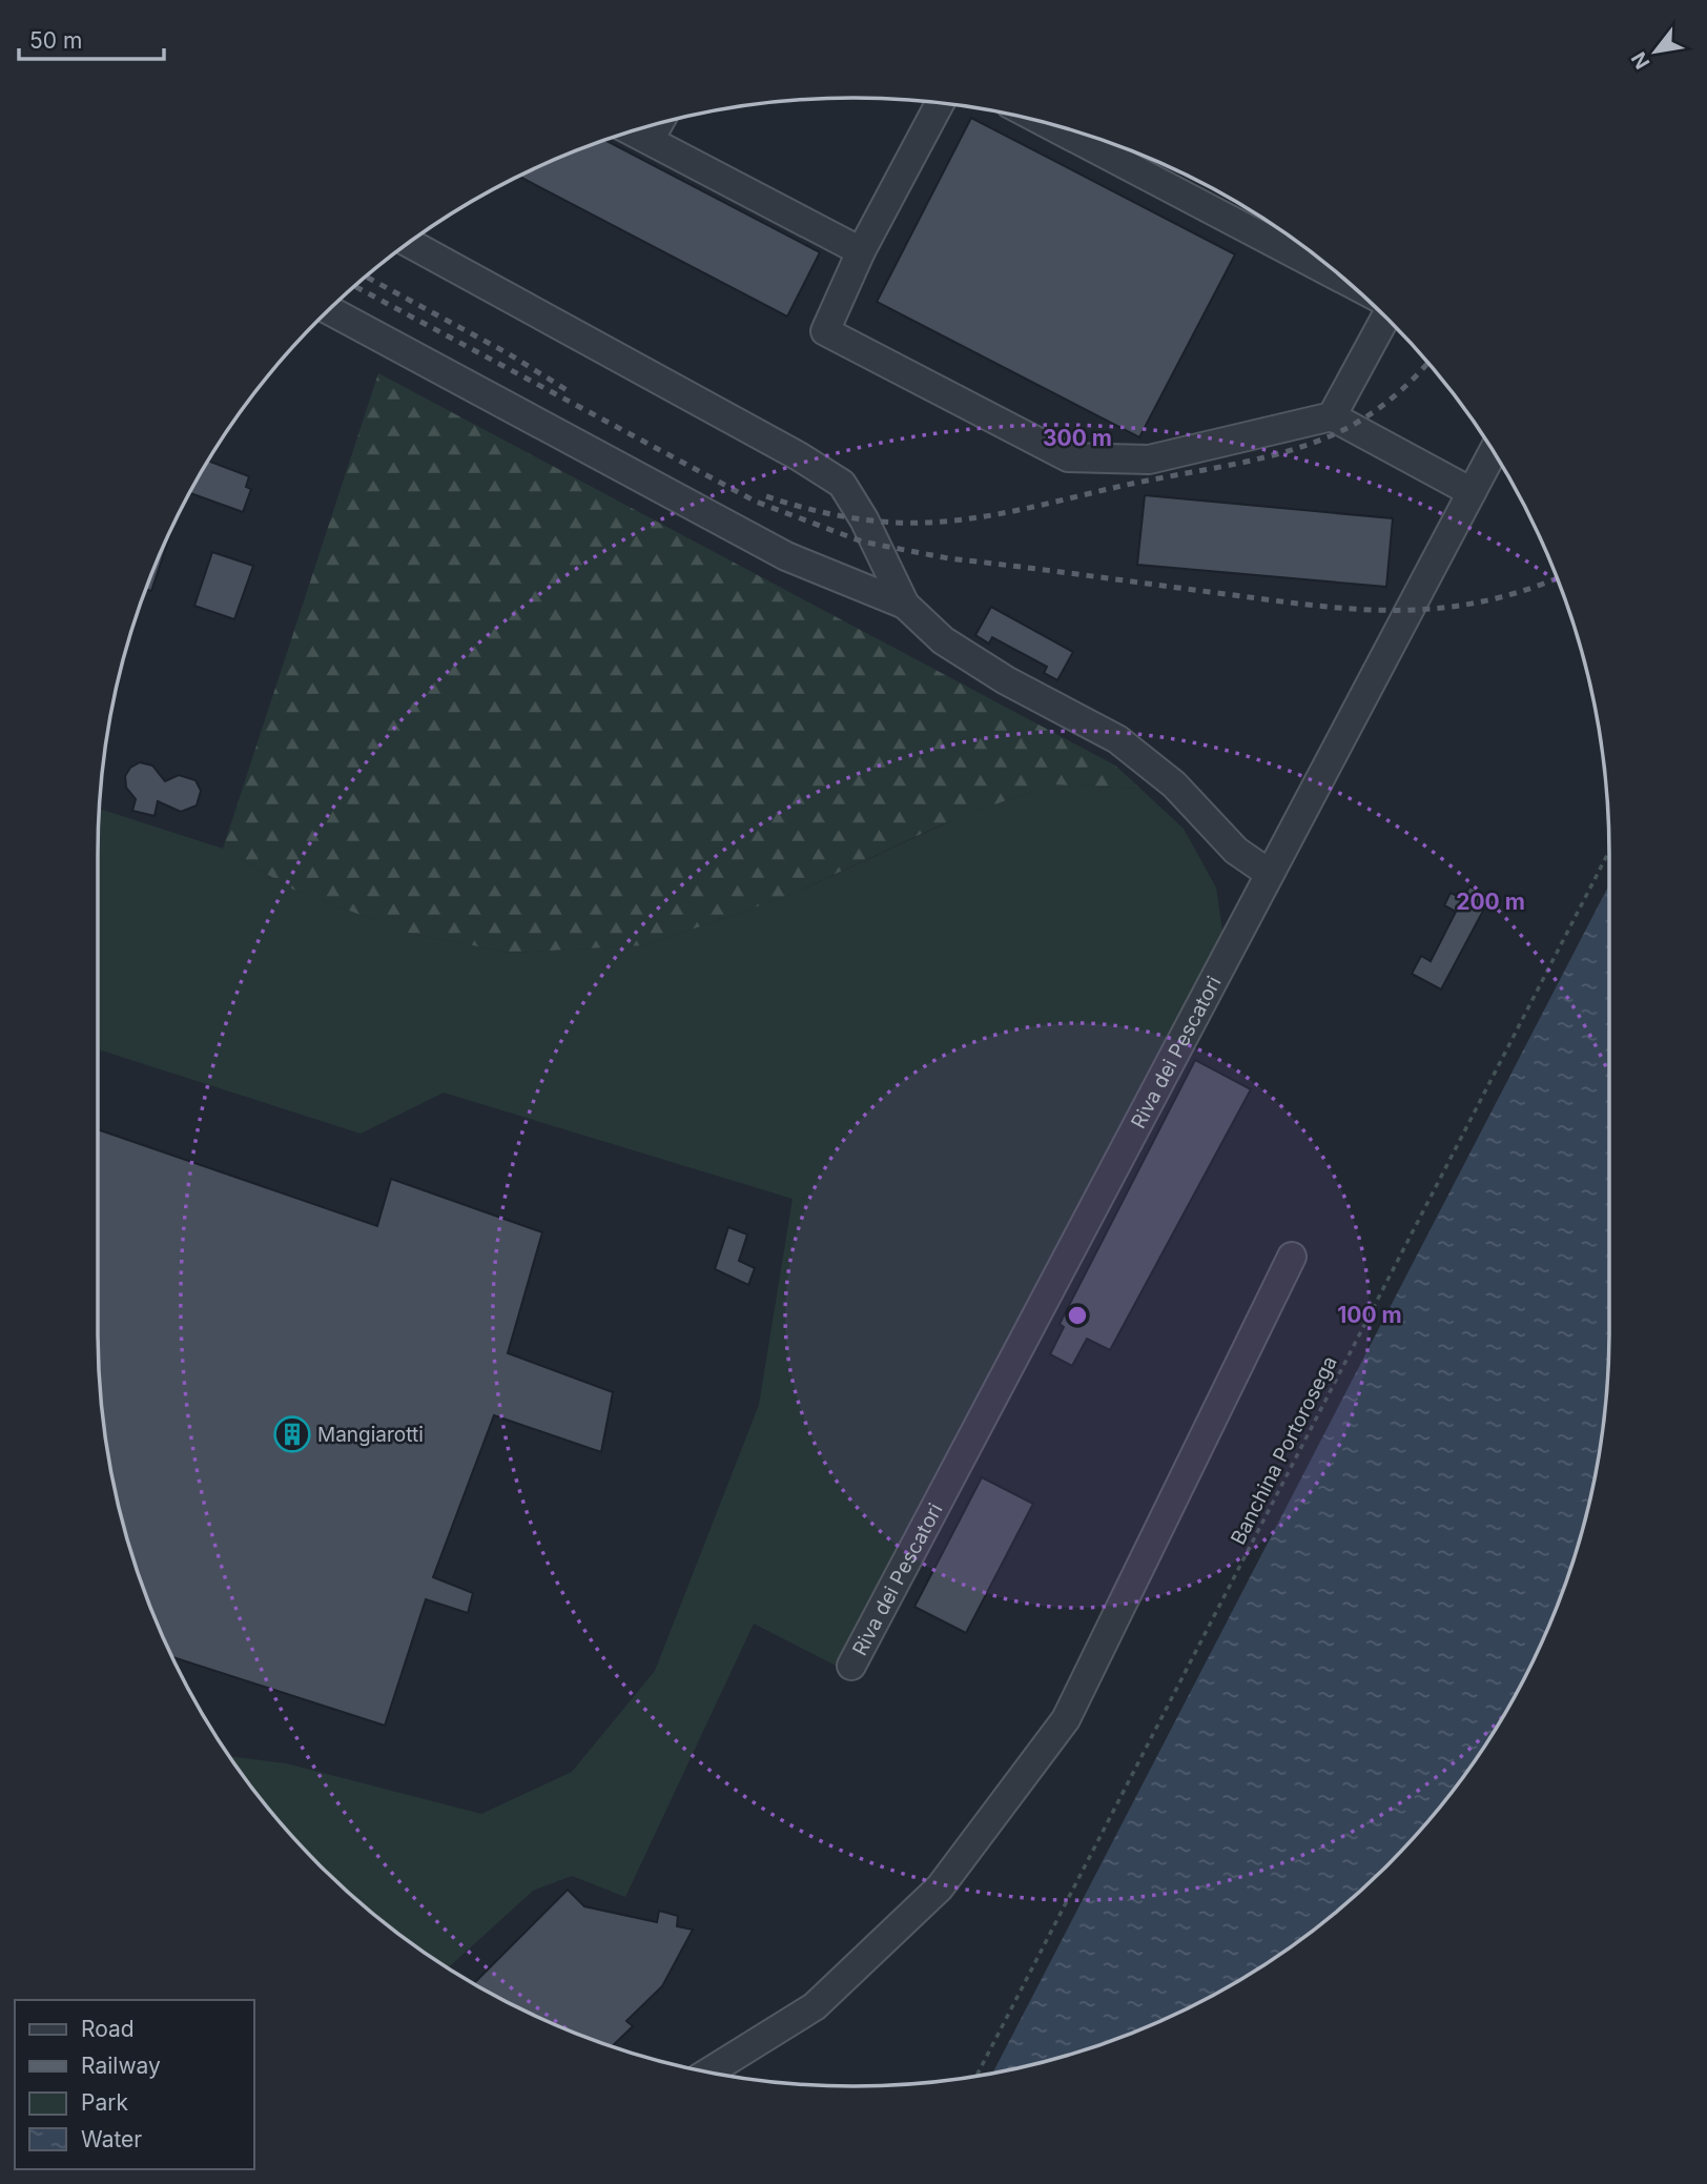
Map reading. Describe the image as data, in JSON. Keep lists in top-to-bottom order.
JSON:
{
  "streets": {
    "lane": ["Riva dei Pescatori"],
    "path": ["Banchina Portorosega"]
  },
  "places": {
    "building": ["Mangiarotti"]
  },
  "legend": [
    "Road",
    "Railway",
    "Park",
    "Water"
  ],
  "scale_bar": "50 m",
  "north": "bottom left",
  "rings": ["300 m", "200 m", "100 m"]
}
